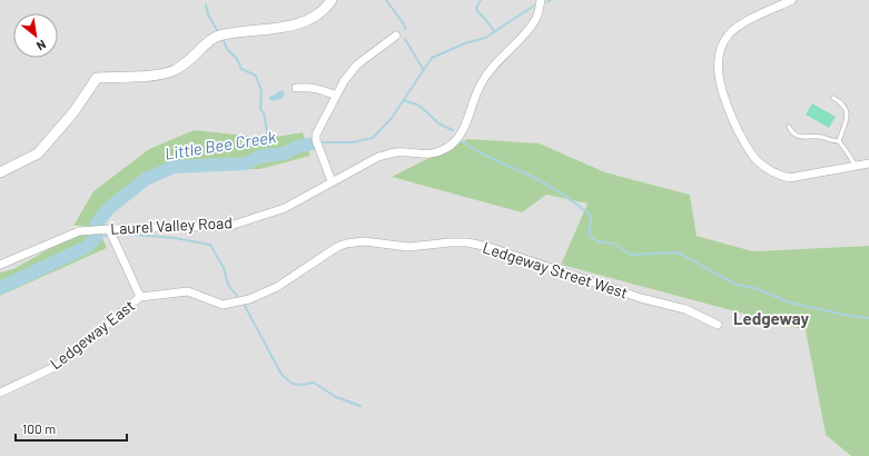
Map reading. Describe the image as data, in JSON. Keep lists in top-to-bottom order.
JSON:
{
  "streets": {
    "street": ["Laurel Valley Road", "Ledgeway Street West", "Ledgeway East"]
  },
  "crossings": [
    ["Laurel Valley Road", "Ledgeway East"],
    ["Ledgeway Street West", "Ledgeway East"]
  ],
  "districts": ["Ledgeway"],
  "water": ["Little Bee Creek"],
  "scale_bar": "100 m",
  "north": "bottom right"
}
